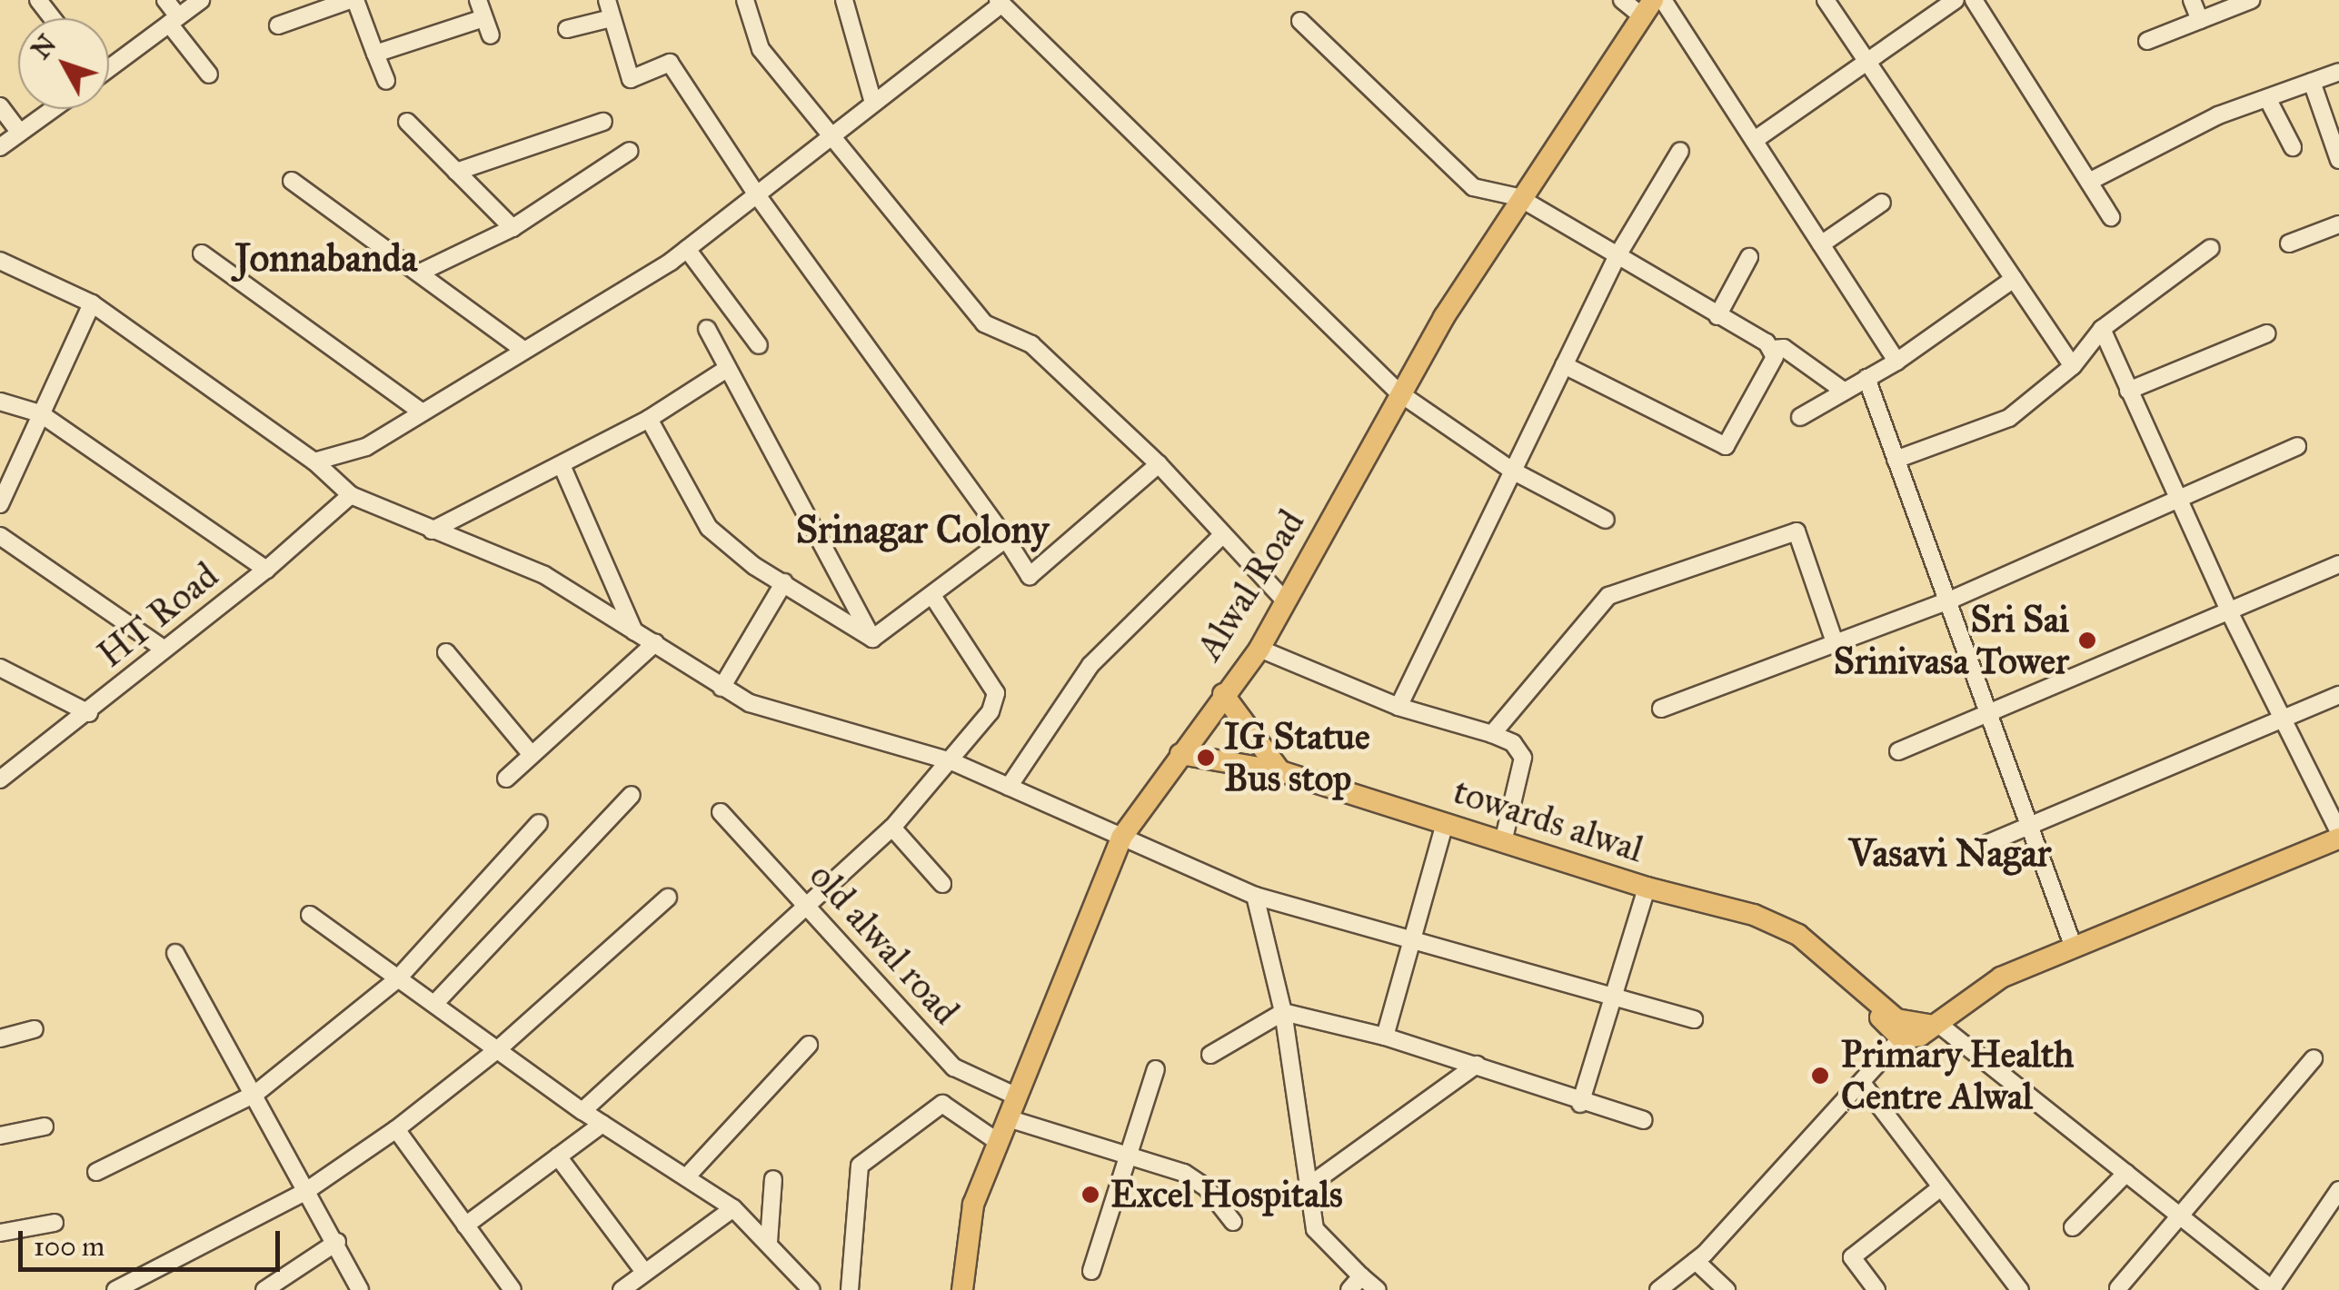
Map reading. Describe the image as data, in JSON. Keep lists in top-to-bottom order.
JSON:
{
  "streets": {
    "main road": ["Alwal Road", "towards alwal"],
    "street": ["HT Road", "old alwal road"]
  },
  "crossings": [
    ["Alwal Road", "towards alwal"],
    ["Alwal Road", "old alwal road"]
  ],
  "districts": ["Jonnabanda", "Srinagar Colony", "Vasavi Nagar"],
  "places": [
    "Sri Sai Srinivasa Tower",
    "IG Statue Bus stop",
    "Primary Health Centre Alwal",
    "Excel Hospitals"
  ],
  "scale_bar": "100 m",
  "north": "top left"
}
